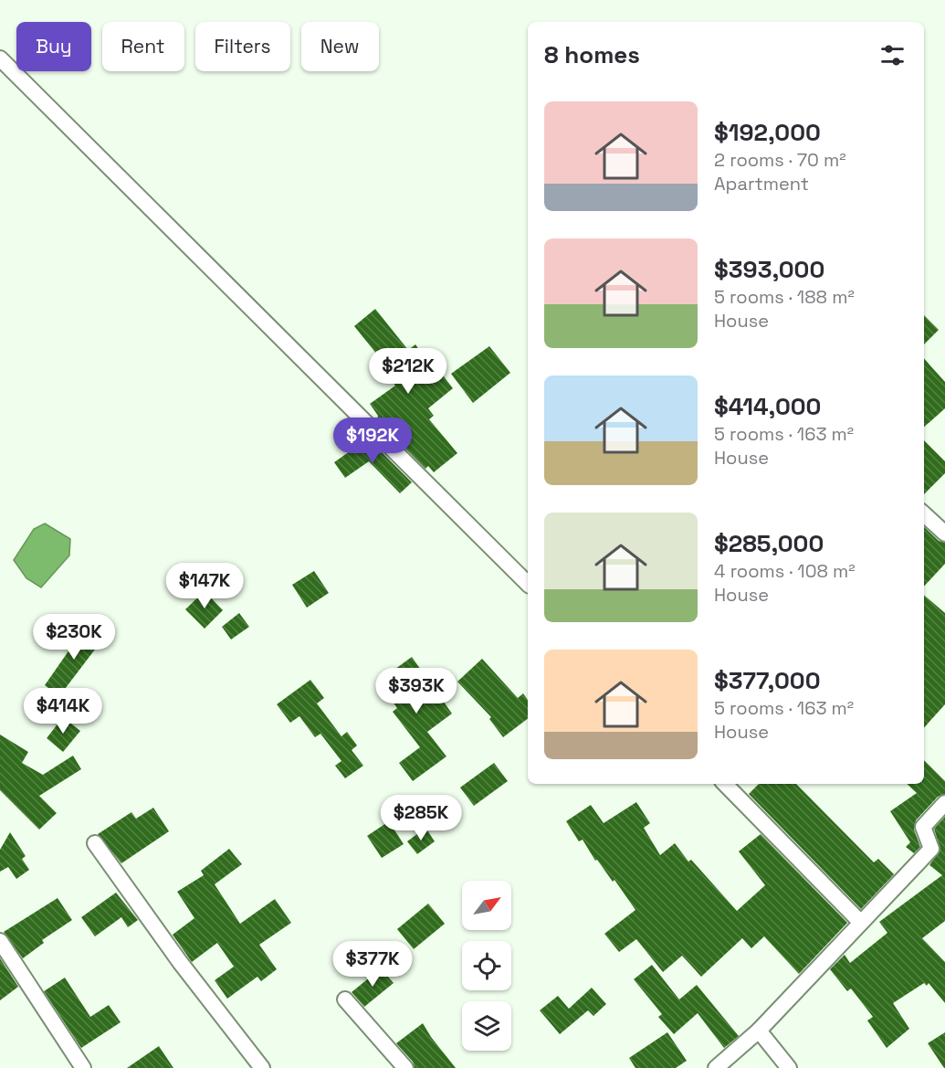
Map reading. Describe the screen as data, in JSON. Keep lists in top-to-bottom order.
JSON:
{
  "north": "top right",
  "page": {
    "chip": [
      "Buy",
      "Rent",
      "Filters",
      "New"
    ],
    "heading": "8 homes",
    "list": [
      {
        "name": "$192,000",
        "note": "2 rooms · 70 m² · Apartment"
      },
      {
        "name": "$393,000",
        "note": "5 rooms · 188 m² · House"
      },
      {
        "name": "$414,000",
        "note": "5 rooms · 163 m² · House"
      },
      {
        "name": "$285,000",
        "note": "4 rooms · 108 m² · House"
      },
      {
        "name": "$377,000",
        "note": "5 rooms · 163 m² · House"
      }
    ],
    "price": [
      "$212K",
      "$192K",
      "$147K",
      "$230K",
      "$393K",
      "$414K",
      "$285K",
      "$377K"
    ]
  }
}
